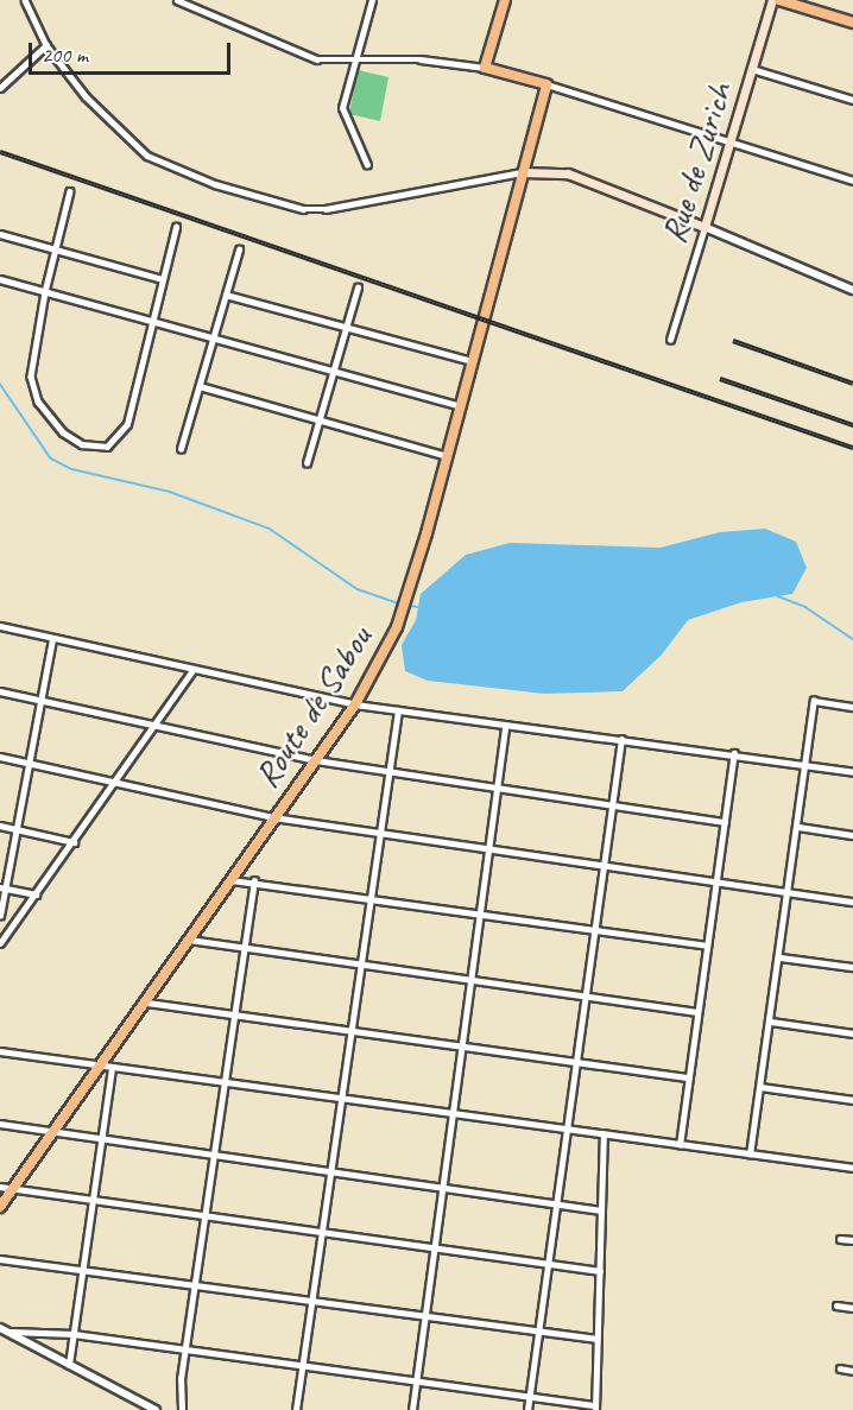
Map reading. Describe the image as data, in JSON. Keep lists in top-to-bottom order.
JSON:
{
  "streets": {
    "main road": ["Rue de Zurich", "Route de Sabou"]
  },
  "scale_bar": "200 m"
}
